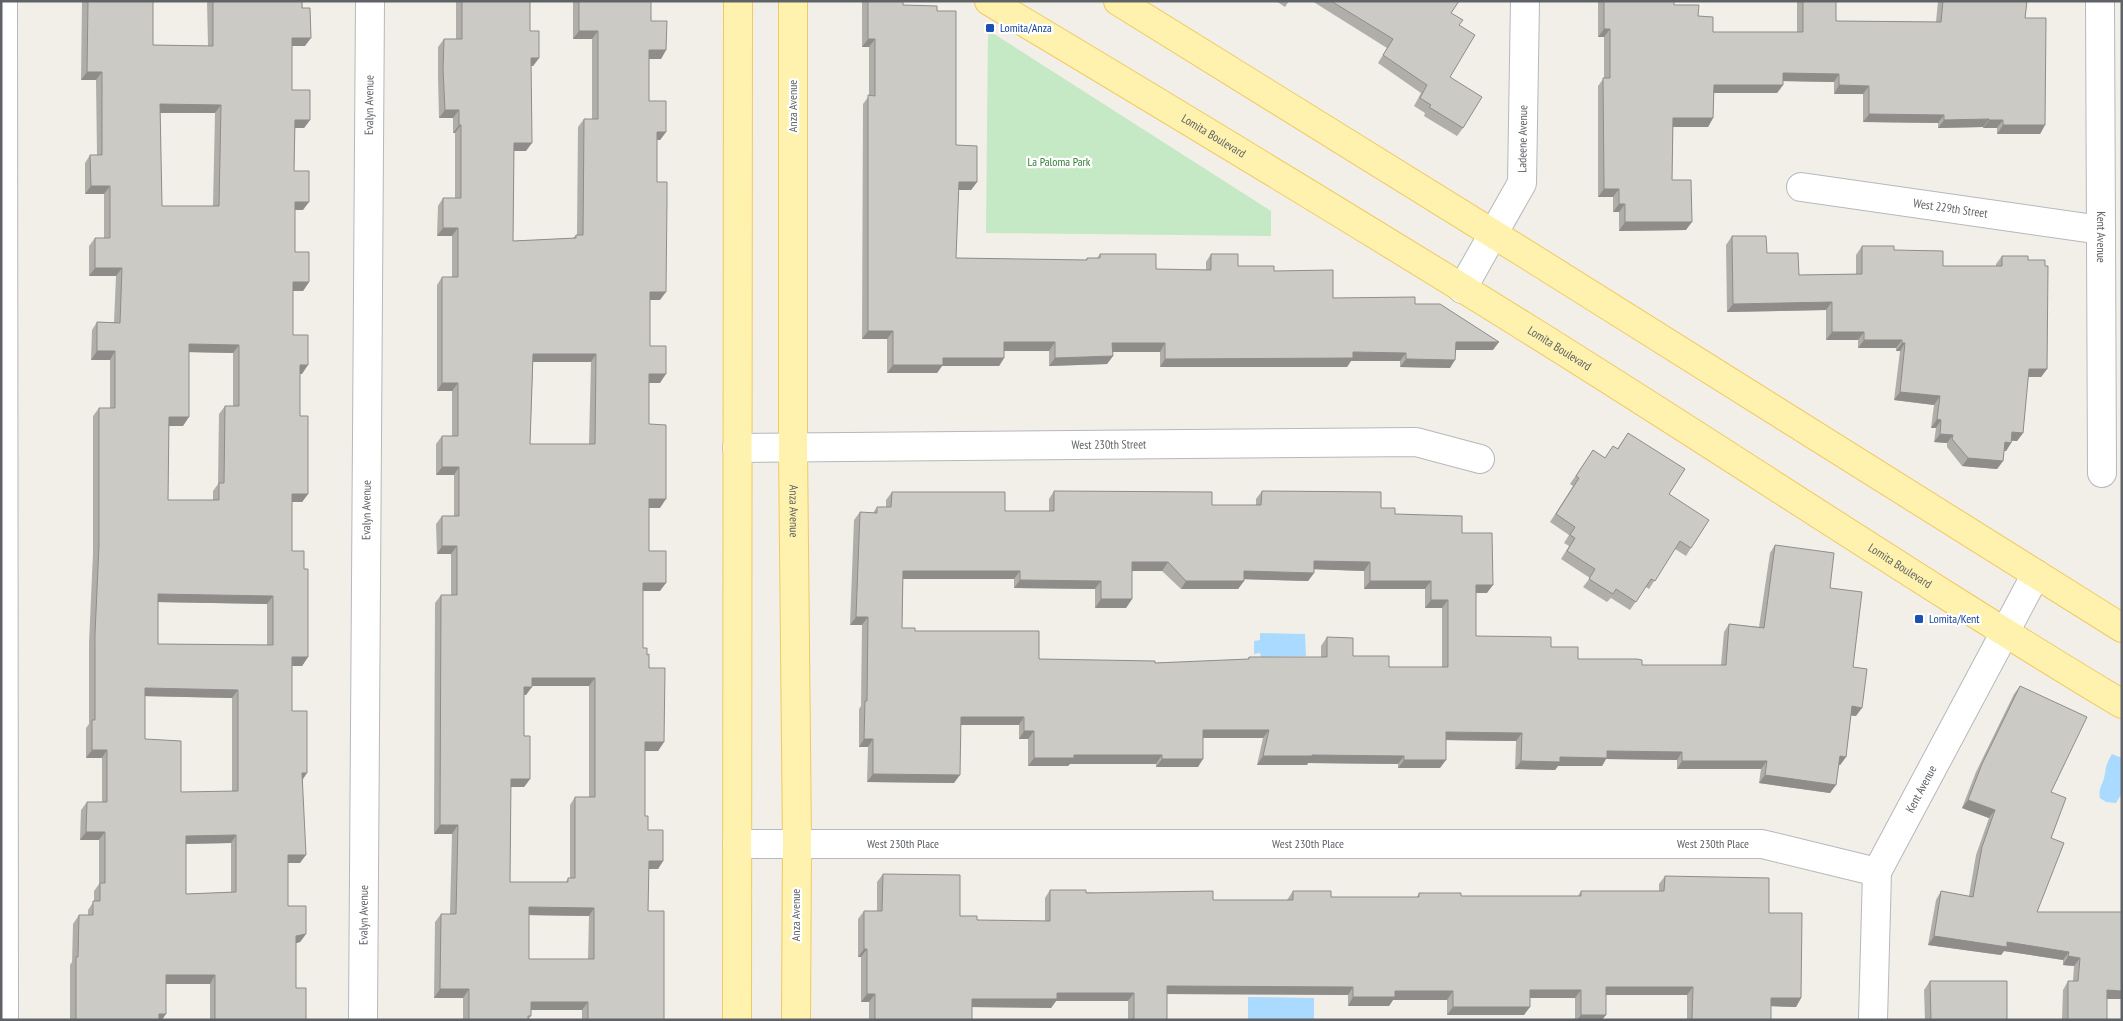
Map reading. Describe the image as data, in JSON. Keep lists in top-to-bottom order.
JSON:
{
  "streets": {
    "main road": ["Anza Avenue", "Lomita Boulevard"],
    "street": [
      "Evalyn Avenue",
      "Ladeene Avenue",
      "West 229th Street",
      "Kent Avenue",
      "West 230th Street",
      "West 230th Place"
    ]
  },
  "crossings": [
    ["Anza Avenue", "West 230th Street"],
    ["Anza Avenue", "West 230th Place"],
    ["Lomita Boulevard", "Ladeene Avenue"],
    ["Lomita Boulevard", "Kent Avenue"],
    ["West 229th Street", "Kent Avenue"],
    ["Kent Avenue", "West 230th Place"]
  ],
  "parks": ["La Paloma Park"],
  "places": {
    "transit": ["Lomita/Anza", "Lomita/Kent"]
  }
}
